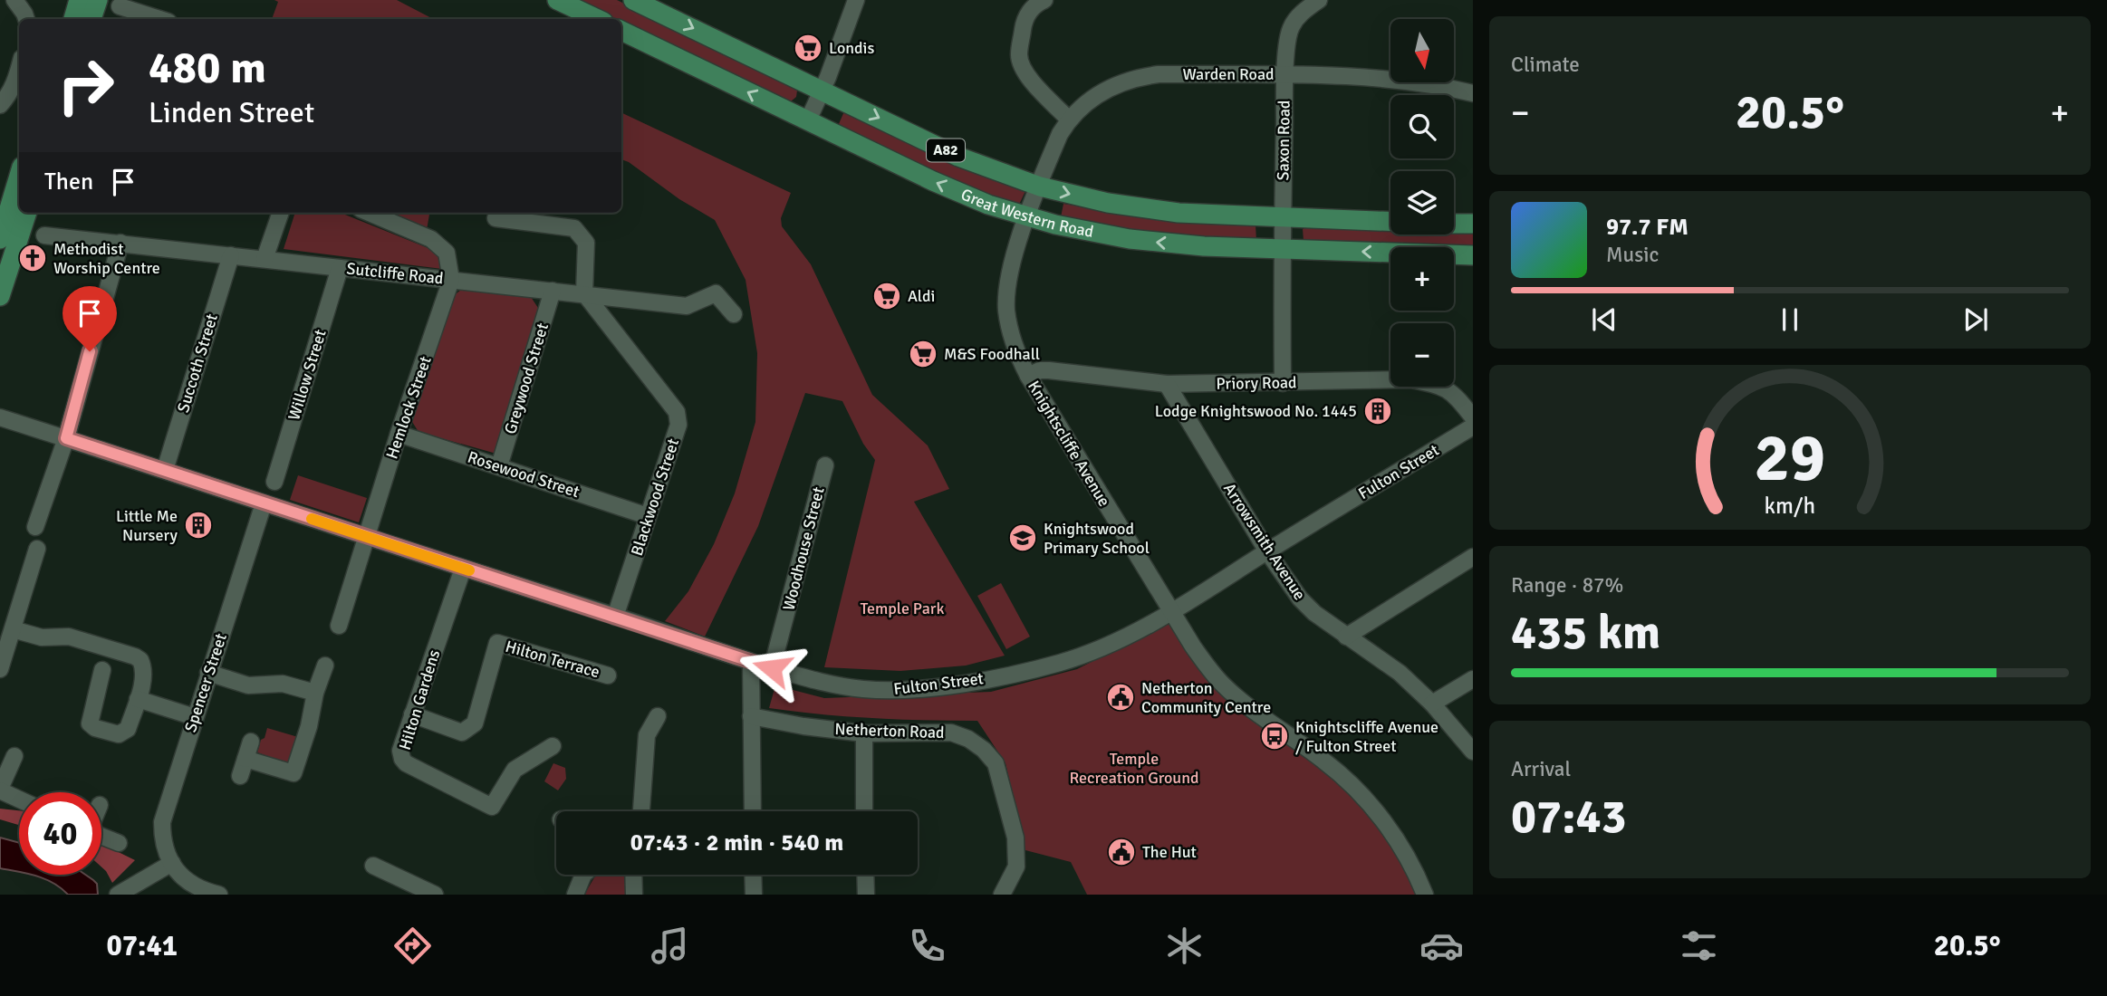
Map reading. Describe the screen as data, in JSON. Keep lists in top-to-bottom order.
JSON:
{
  "streets": {
    "main road": ["A82", "Great Western Road"],
    "street": [
      "Warden Road",
      "Saxon Road",
      "Sutcliffe Road",
      "Succoth Street",
      "Willow Street",
      "Greywood Street",
      "Priory Road",
      "Hemlock Street",
      "Knightscliffe Avenue",
      "Fulton Street",
      "Rosewood Street",
      "Blackwood Street",
      "Arrowsmith Avenue",
      "Woodhouse Street",
      "Hilton Terrace",
      "Spencer Street",
      "Hilton Gardens",
      "Netherton Road"
    ]
  },
  "crossings": [
    ["Warden Road", "Saxon Road"],
    ["Warden Road", "Great Western Road"],
    ["Warden Road", "Knightscliffe Avenue"],
    ["Saxon Road", "Great Western Road"],
    ["Saxon Road", "Priory Road"],
    ["Great Western Road", "Knightscliffe Avenue"],
    ["Sutcliffe Road", "Succoth Street"],
    ["Sutcliffe Road", "Willow Street"],
    ["Sutcliffe Road", "Greywood Street"],
    ["Sutcliffe Road", "Hemlock Street"],
    ["Sutcliffe Road", "Blackwood Street"],
    ["Succoth Street", "Fulton Street"],
    ["Greywood Street", "Rosewood Street"],
    ["Priory Road", "Knightscliffe Avenue"],
    ["Priory Road", "Arrowsmith Avenue"],
    ["Hemlock Street", "Fulton Street"],
    ["Hemlock Street", "Rosewood Street"],
    ["Knightscliffe Avenue", "Fulton Street"],
    ["Fulton Street", "Blackwood Street"],
    ["Fulton Street", "Arrowsmith Avenue"],
    ["Fulton Street", "Woodhouse Street"],
    ["Fulton Street", "Spencer Street"],
    ["Fulton Street", "Hilton Gardens"],
    ["Rosewood Street", "Blackwood Street"],
    ["Hilton Terrace", "Hilton Gardens"]
  ],
  "parks": ["Temple Park", "Temple Recreation Ground"],
  "places": {
    "supermarket": ["Londis", "Aldi", "M&S Foodhall"],
    "church": ["Methodist Worship Centre"],
    "building": ["Lodge Knightswood No. 1445", "Little Me Nursery"],
    "school or university": ["Knightswood Primary School"],
    "public building": ["Netherton Community Centre", "The Hut"],
    "bus stop": ["Knightscliffe Avenue / Fulton Street"]
  },
  "north": "bottom",
  "page": {
    "tile": [
      "Climate",
      ["Range · 87%", "435 km"],
      ["Arrival", "07:43"]
    ],
    "map_buttons": ["+", "−"],
    "turn": ["480 m", "Linden Street"],
    "heat": ["−", "20.5°", "+"],
    "then": "Then",
    "song": ["97.7 FM", "Music"],
    "limit": "40",
    "trip": "07:43 · 2 min · 540 m",
    "tabs": ["07:41", "20.5°"],
    "gauge": ["29", "km/h"]
  }
}
